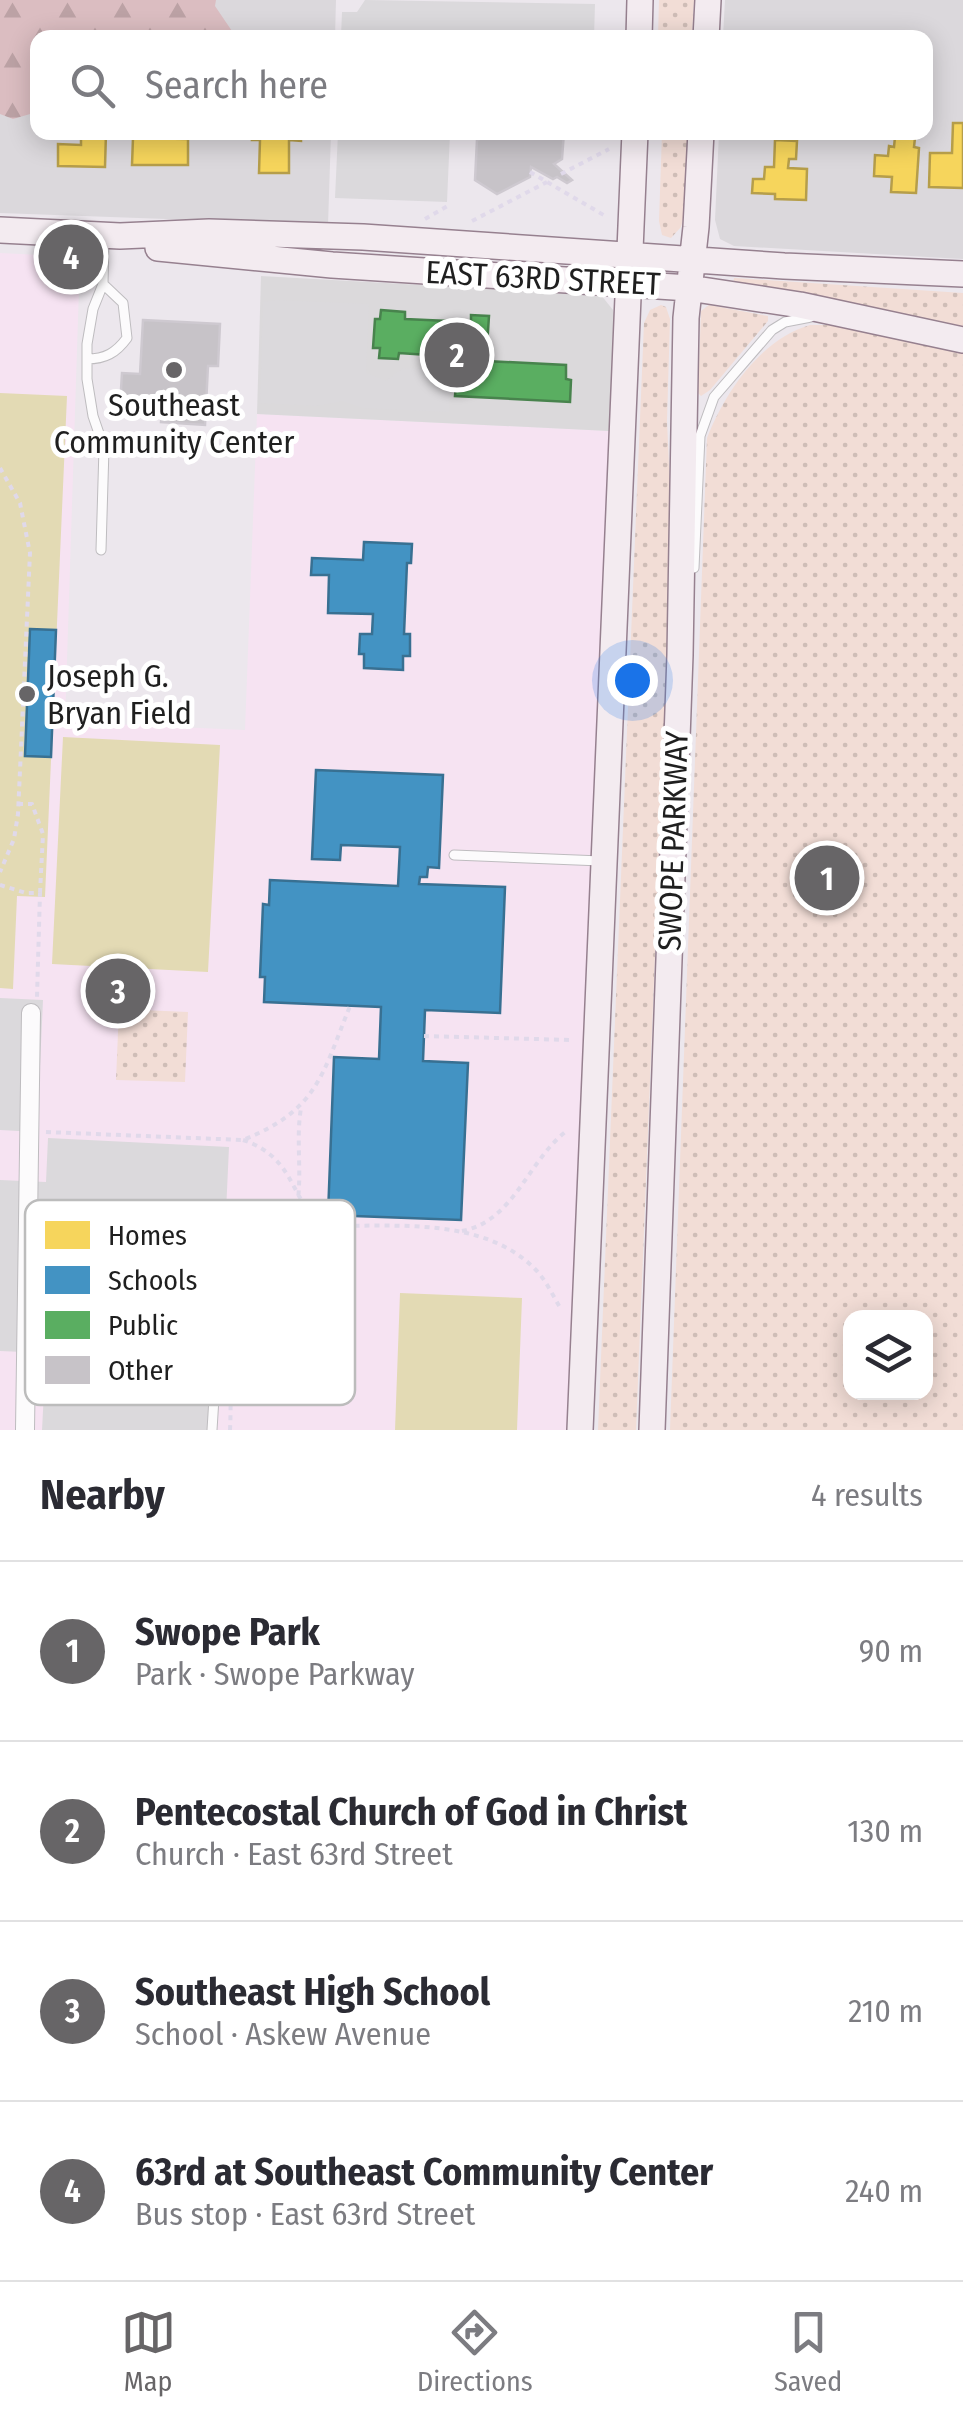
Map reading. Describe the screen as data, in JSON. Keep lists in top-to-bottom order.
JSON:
{
  "streets": {
    "main road": ["EAST 63RD STREET", "SWOPE PARKWAY"]
  },
  "crossings": [
    ["EAST 63RD STREET", "SWOPE PARKWAY"]
  ],
  "places": ["Southeast Community Center", "Joseph G. Bryan Field"],
  "legend": [
    "Homes",
    "Schools",
    "Public",
    "Other"
  ],
  "page": {
    "search": "Search here",
    "pins": [
      "4",
      "2",
      "1",
      "3"
    ],
    "heading": ["Nearby", "4 results"],
    "list": [
      {
        "mark": "1",
        "name": "Swope Park",
        "note": "Park · Swope Parkway",
        "value": "90 m"
      },
      {
        "mark": "2",
        "name": "Pentecostal Church of God in Christ",
        "note": "Church · East 63rd Street",
        "value": "130 m"
      },
      {
        "mark": "3",
        "name": "Southeast High School",
        "note": "School · Askew Avenue",
        "value": "210 m"
      },
      {
        "mark": "4",
        "name": "63rd at Southeast Community Center",
        "note": "Bus stop · East 63rd Street",
        "value": "240 m"
      }
    ],
    "nav": ["Map", "Directions", "Saved"]
  }
}
